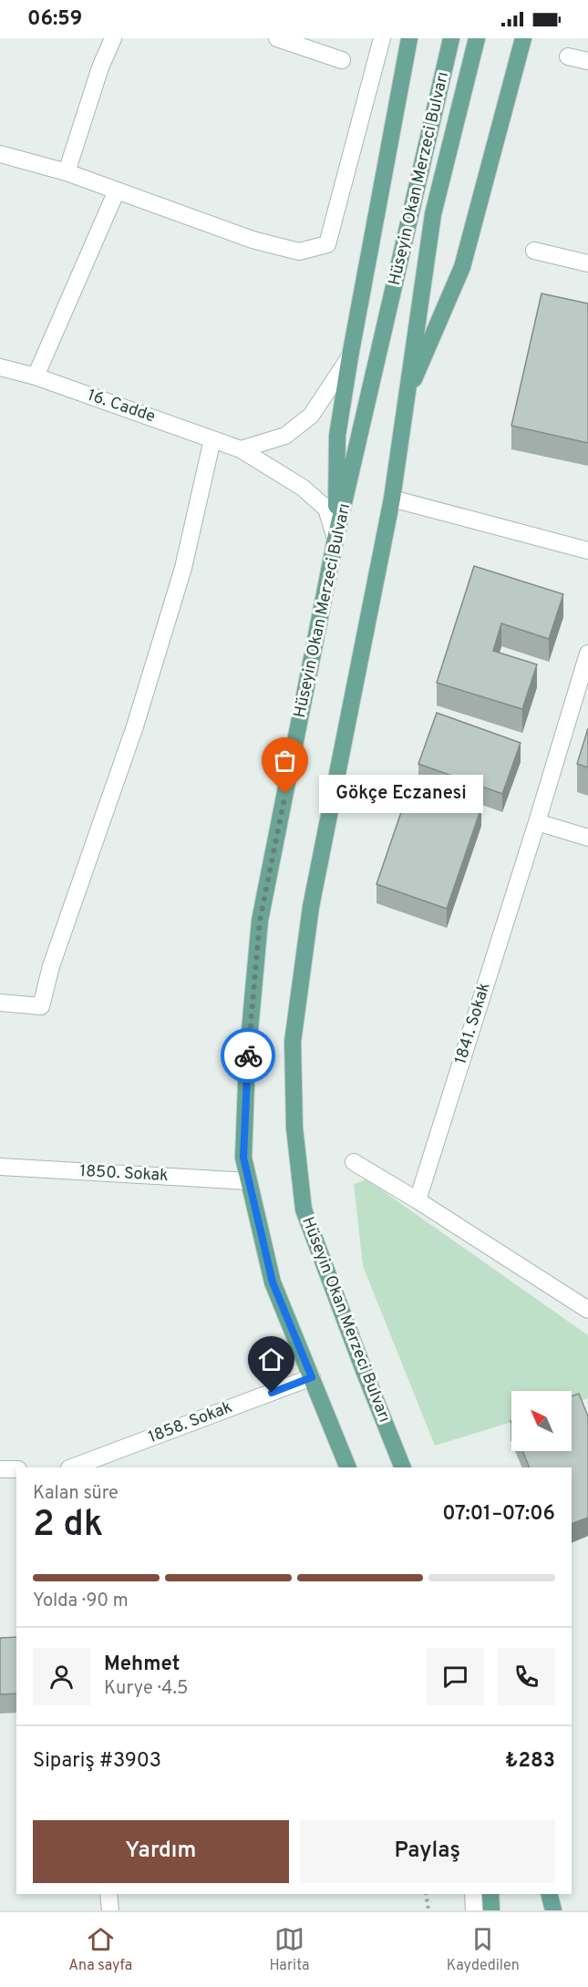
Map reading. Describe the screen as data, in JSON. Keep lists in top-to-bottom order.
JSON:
{
  "streets": {
    "main road": ["Hüseyin Okan Merzeci Bulvarı"],
    "street": [
      "16. Cadde",
      "1841. Sokak",
      "1850. Sokak",
      "1858. Sokak"
    ]
  },
  "crossings": [
    ["Hüseyin Okan Merzeci Bulvarı", "16. Cadde"],
    ["Hüseyin Okan Merzeci Bulvarı", "1850. Sokak"],
    ["Hüseyin Okan Merzeci Bulvarı", "1858. Sokak"]
  ],
  "places": ["Gökçe Eczanesi"],
  "north": "top left",
  "page": {
    "status": "06:59",
    "bubble": "Gökçe Eczanesi",
    "heading": ["2 dk", "Kalan süre", "07:01–07:06"],
    "panel": [
      "Mehmet",
      "Kurye · 4.5",
      "Sipariş #3903",
      "₺283"
    ],
    "bar": "Yolda · 90 m",
    "buttons": ["Yardım", "Paylaş"],
    "tabs": ["Ana sayfa", "Harita", "Kaydedilen"]
  }
}
